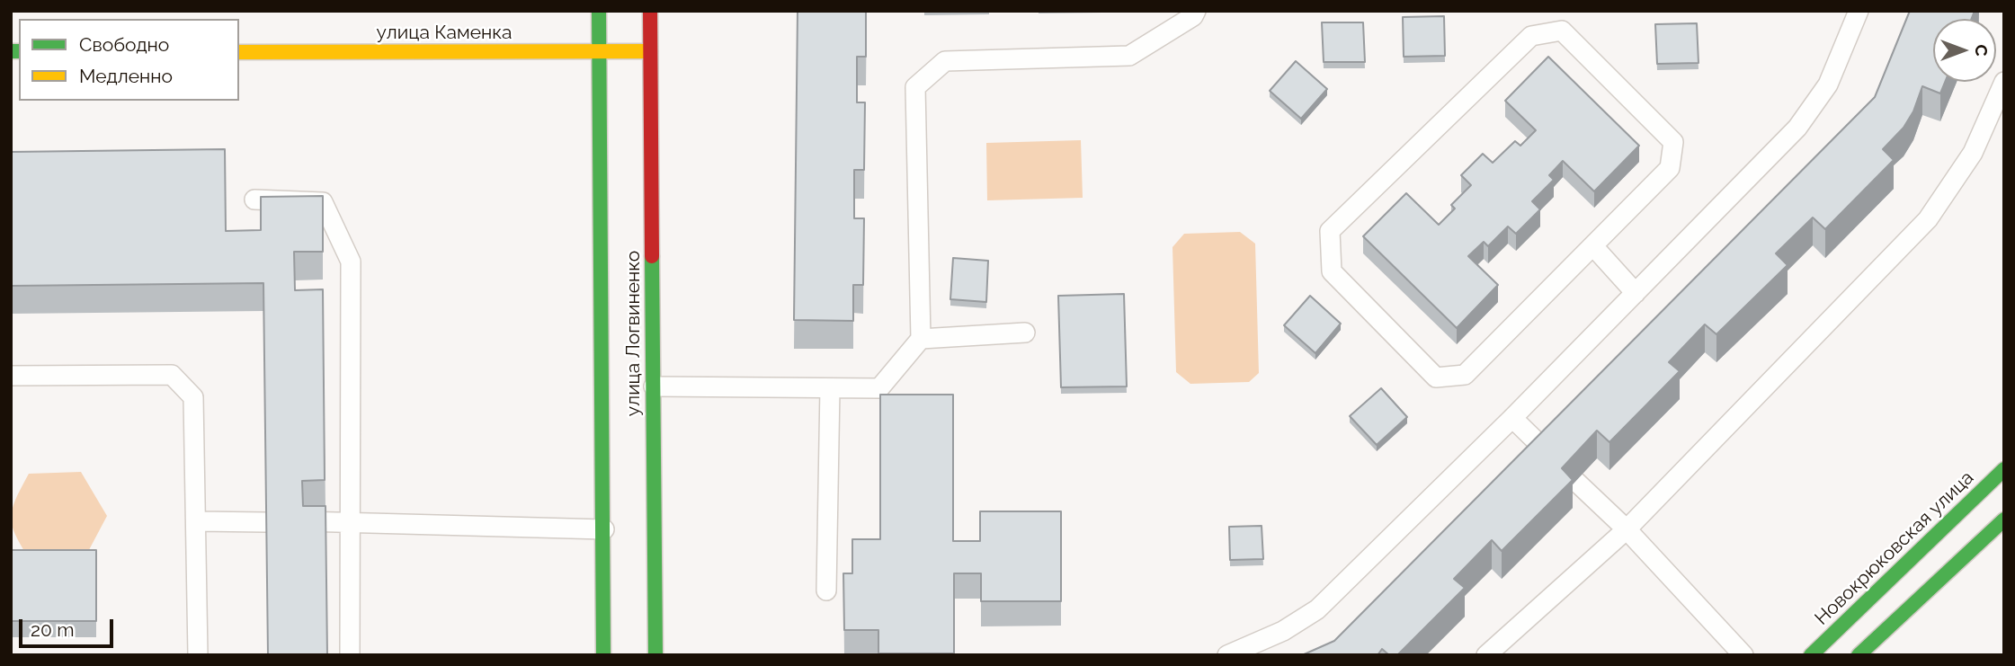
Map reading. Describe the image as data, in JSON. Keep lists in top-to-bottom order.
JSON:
{
  "streets": {
    "main road": ["улица Каменка", "улица Логвиненко", "Новокрюковская улица"]
  },
  "crossings": [
    ["улица Каменка", "улица Логвиненко"]
  ],
  "legend": ["Свободно", "Медленно"],
  "scale_bar": "20 m",
  "north": "right"
}
